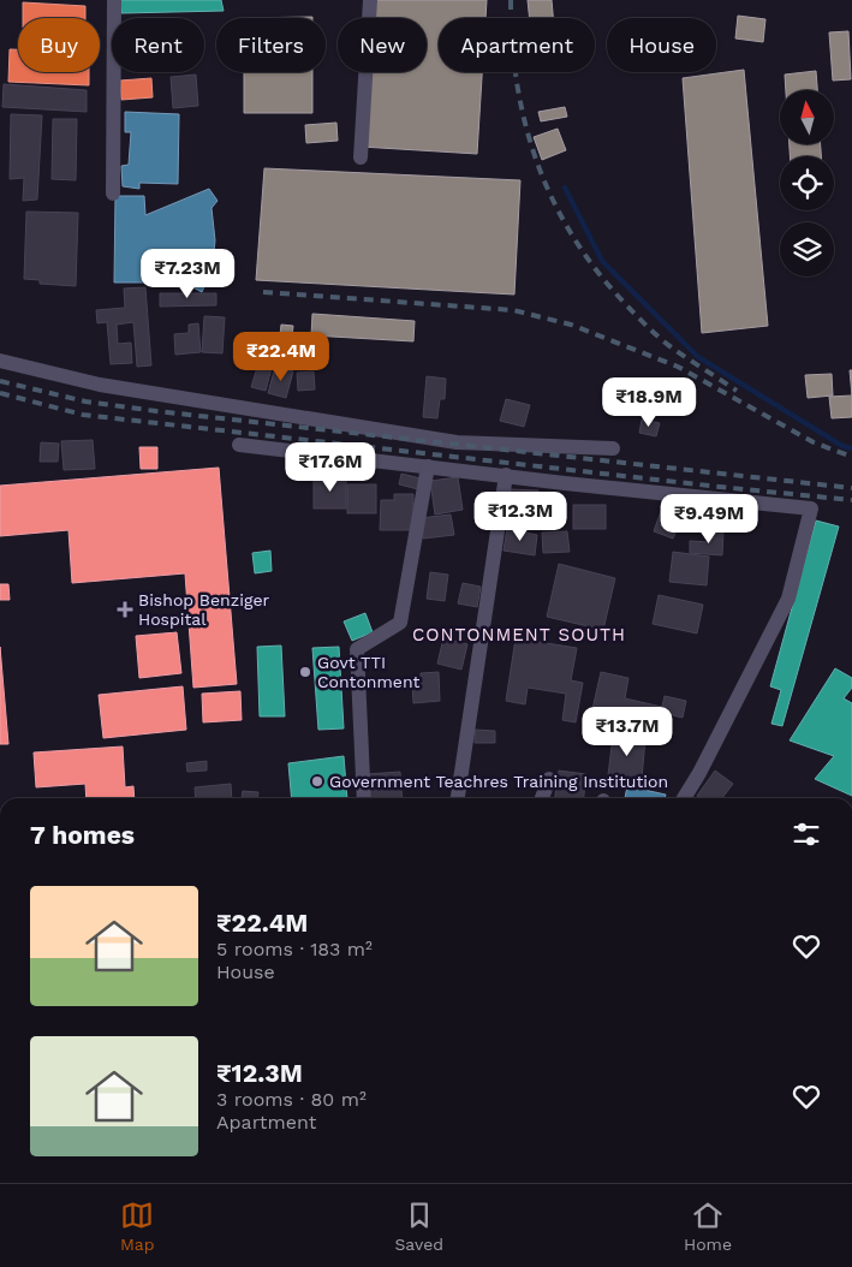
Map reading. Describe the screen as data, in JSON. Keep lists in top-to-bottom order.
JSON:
{
  "districts": ["CONTONMENT SOUTH"],
  "places": {
    "health": ["Bishop Benziger Hospital"],
    "other": ["Govt TTI Contonment", "Government Teachres Training Institution"]
  },
  "north": "top",
  "page": {
    "chip": [
      "Buy",
      "Rent",
      "Filters",
      "New",
      "Apartment",
      "House"
    ],
    "price": [
      "₹7.23M",
      "₹22.4M",
      "₹18.9M",
      "₹17.6M",
      "₹12.3M",
      "₹9.49M",
      "₹13.7M"
    ],
    "heading": "7 homes",
    "list": [
      {
        "name": "₹22.4M",
        "note": "5 rooms · 183 m² · House"
      },
      {
        "name": "₹12.3M",
        "note": "3 rooms · 80 m² · Apartment"
      }
    ],
    "tabs": ["Map", "Saved", "Home"]
  }
}
